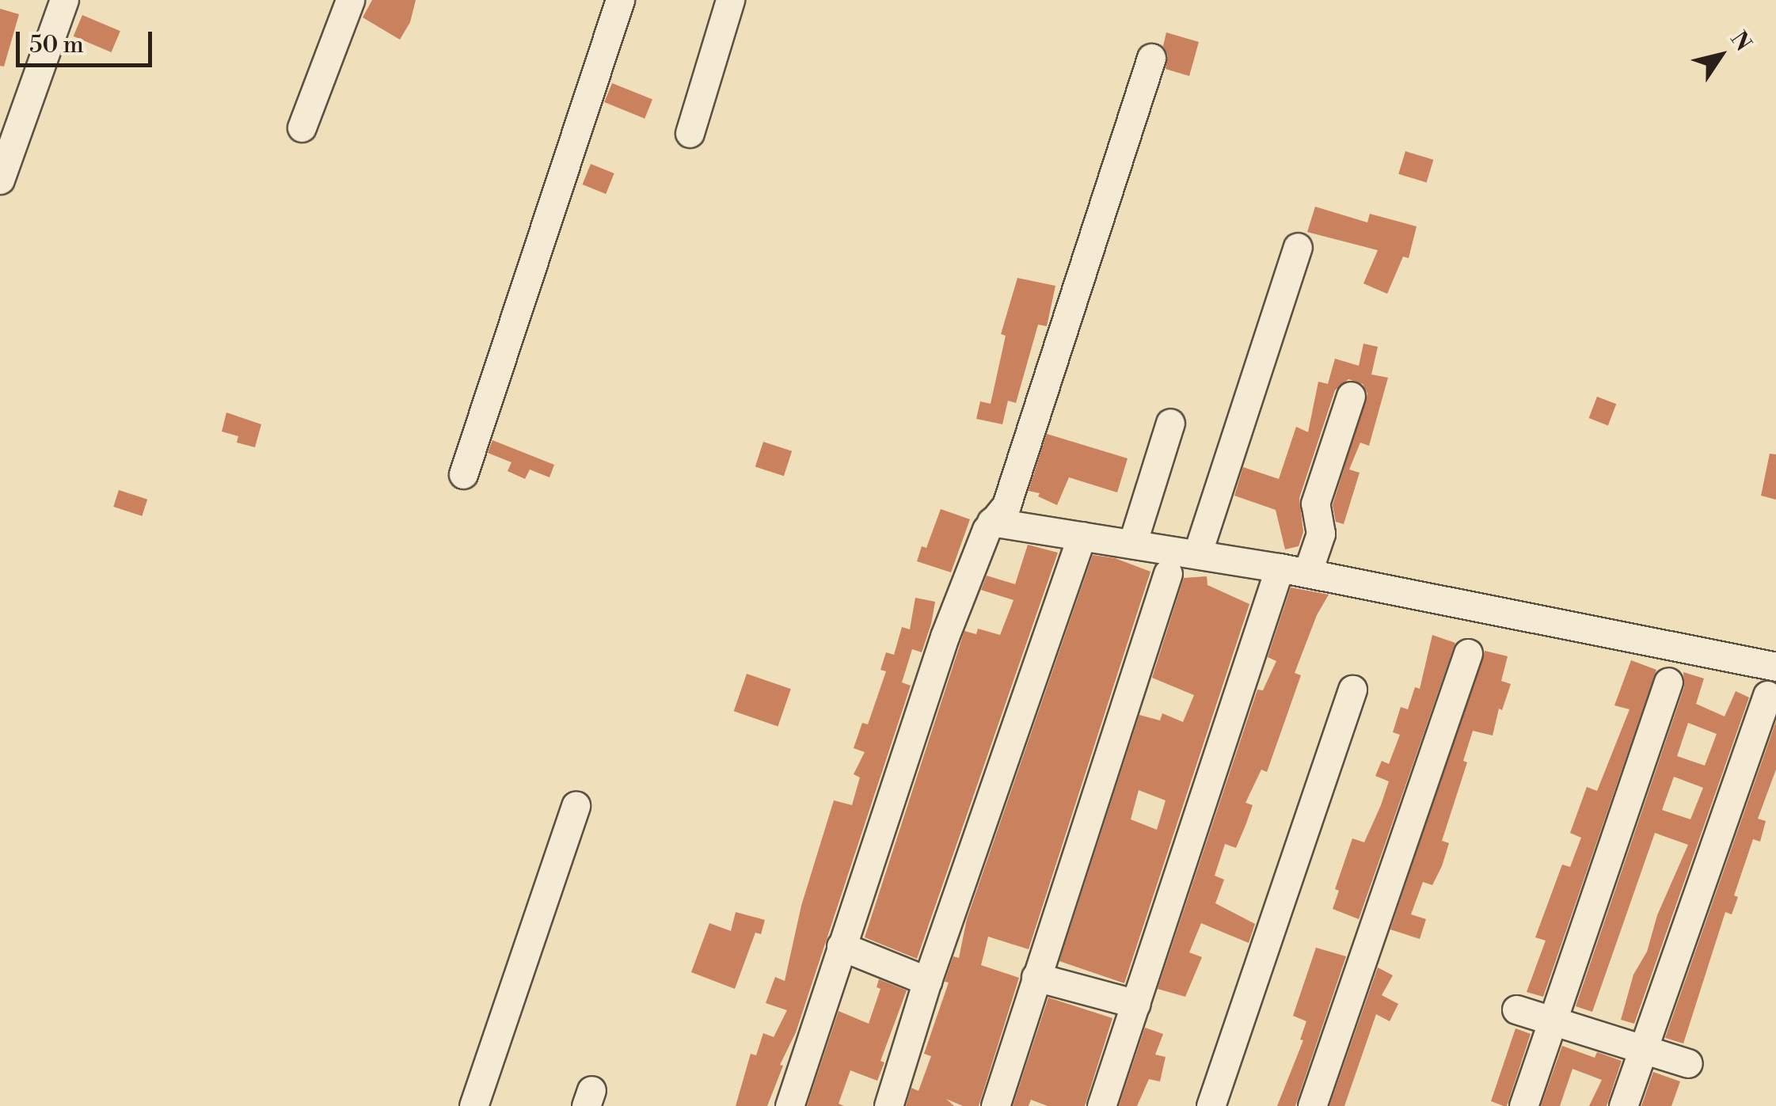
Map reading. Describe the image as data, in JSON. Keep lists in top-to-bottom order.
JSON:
{
  "scale_bar": "50 m",
  "north": "top right"
}
